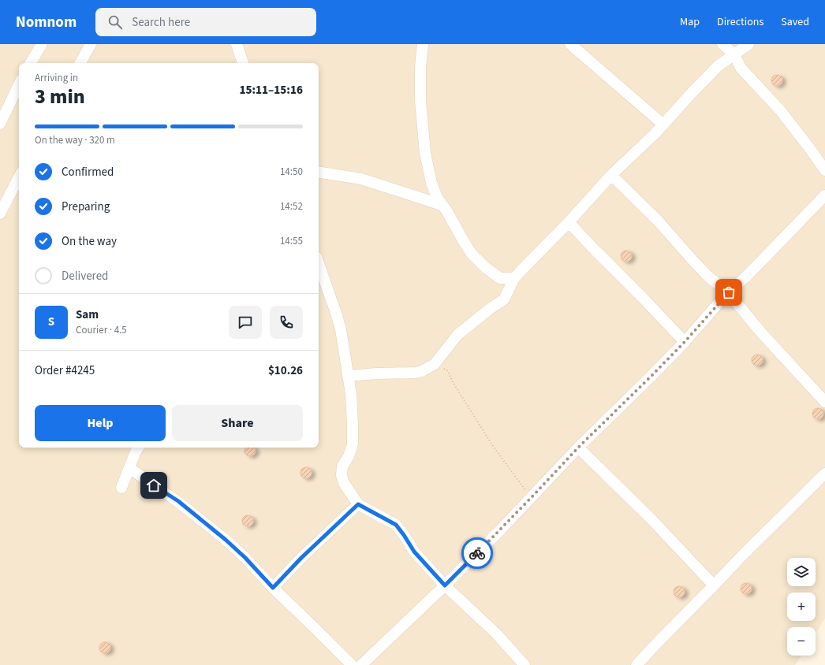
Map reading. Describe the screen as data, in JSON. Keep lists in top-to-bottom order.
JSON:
{
  "page": {
    "header": "Nomnom",
    "search": "Search here",
    "nav": ["Map", "Directions", "Saved"],
    "heading": ["3 min", "Arriving in", "15:11–15:16"],
    "panel": [
      "Sam",
      "Courier · 4.5",
      "Order #4245",
      "$10.26"
    ],
    "bar": "On the way · 320 m",
    "list": [
      ["Confirmed", "14:50"],
      ["Preparing", "14:52"],
      ["On the way", "14:55"],
      "Delivered"
    ],
    "round": "S",
    "buttons": ["Help", "Share"],
    "map_buttons": ["+", "−"]
  }
}
